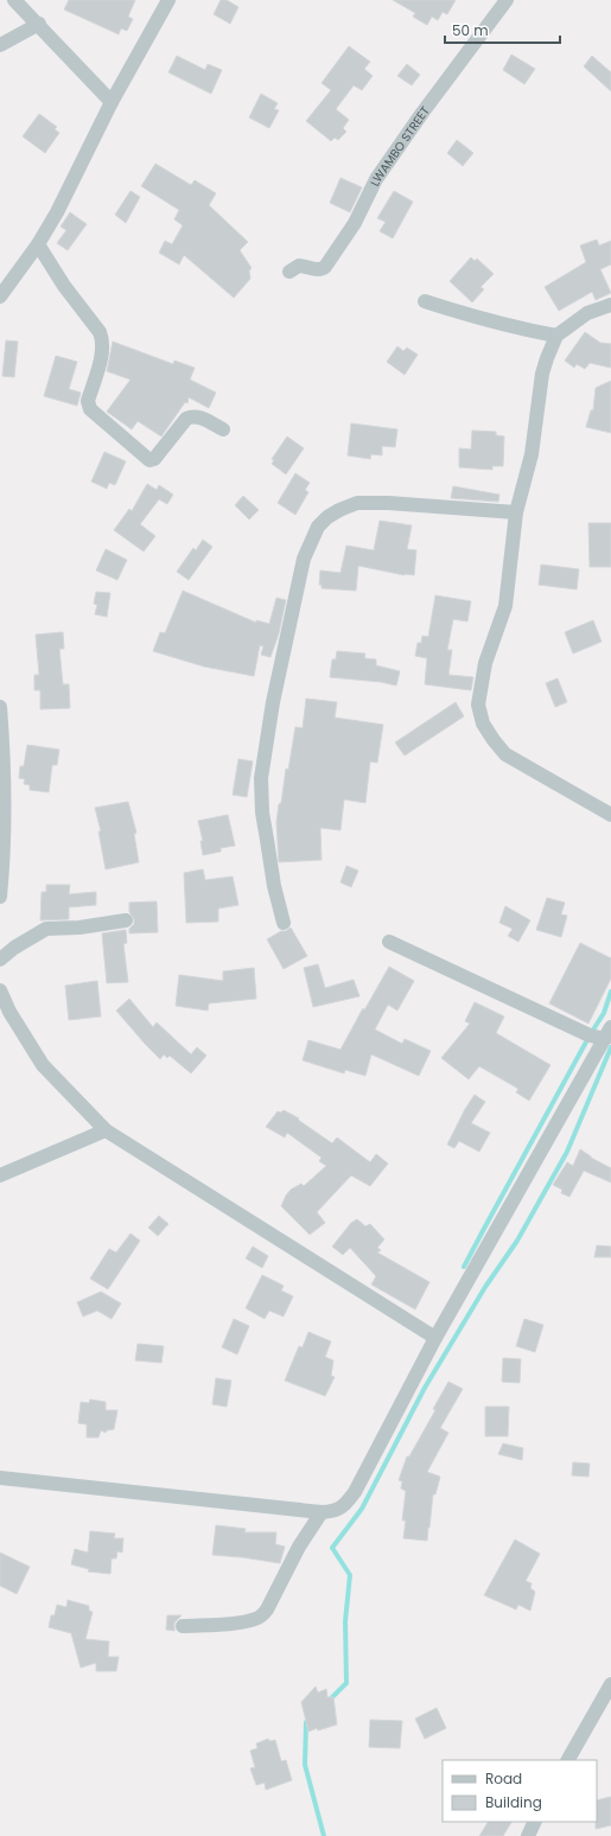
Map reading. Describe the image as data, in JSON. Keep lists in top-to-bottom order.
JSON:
{
  "streets": {
    "street": ["LWAMBO STREET"]
  },
  "legend": ["Road", "Building"],
  "scale_bar": "50 m"
}
